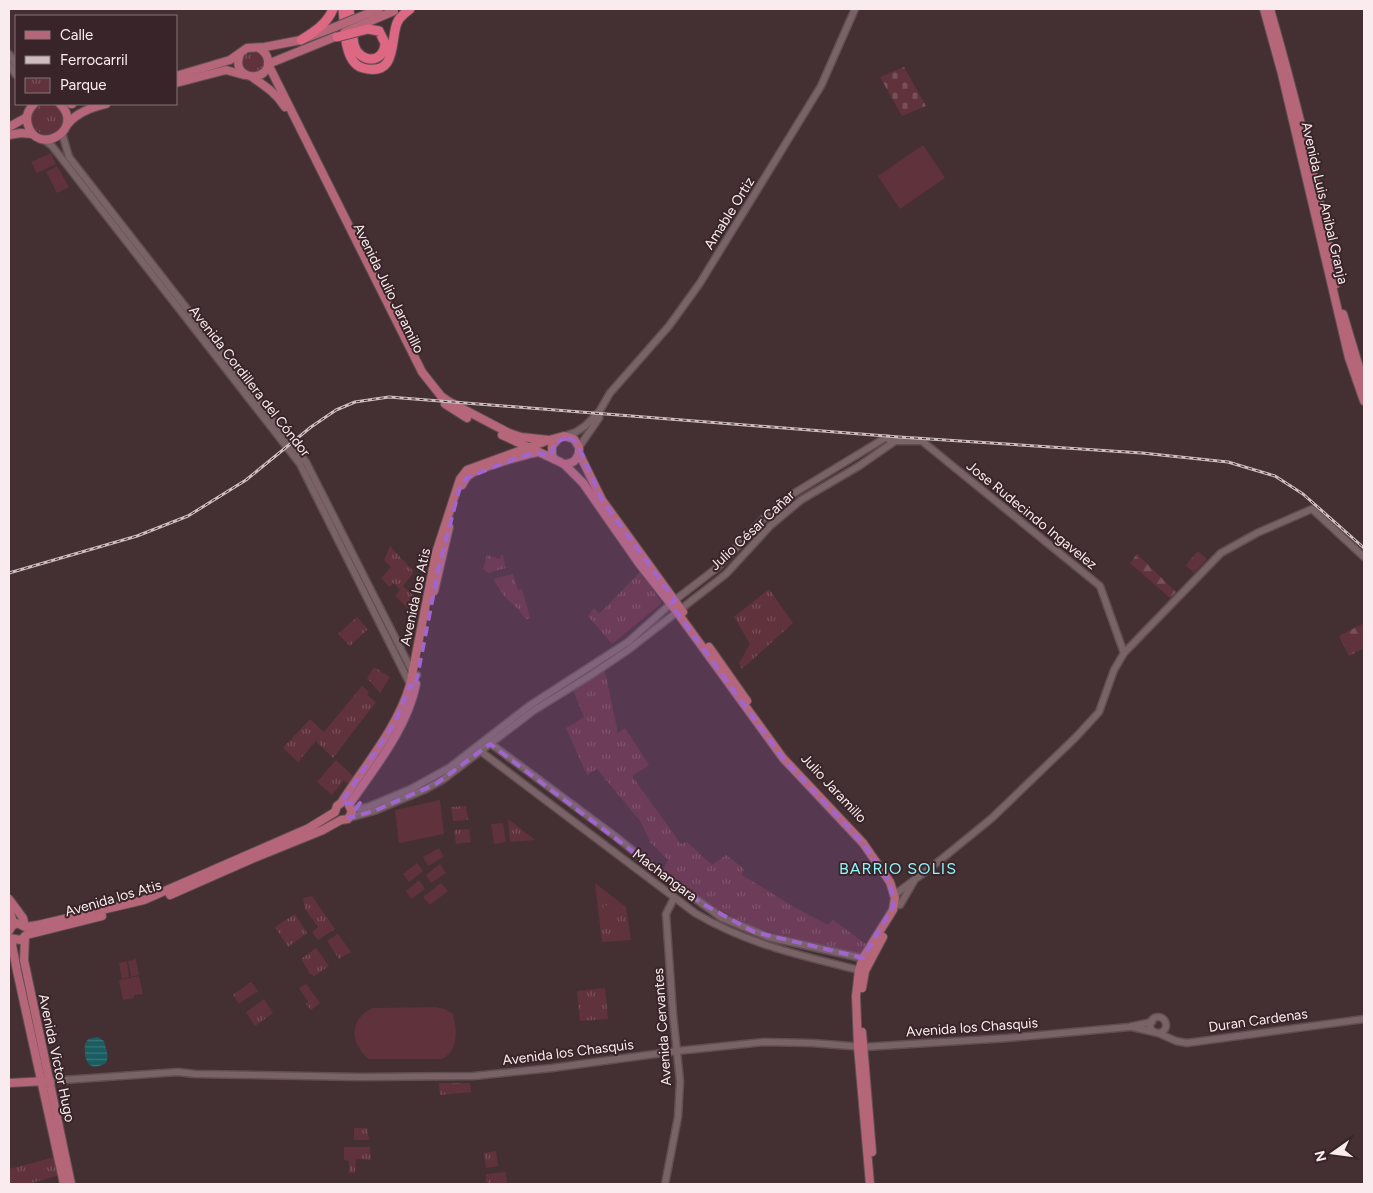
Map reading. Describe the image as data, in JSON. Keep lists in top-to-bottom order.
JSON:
{
  "streets": {
    "main road": [
      "Avenida Luis Anibal Granja",
      "Avenida Julio Jaramillo",
      "Avenida los Atis",
      "Julio Jaramillo",
      "Avenida los Chasquis",
      "Avenida Victor Hugo"
    ],
    "street": [
      "Amable Ortiz",
      "Avenida Cordillera del Cóndor",
      "Jose Rudecindo Ingavelez",
      "Julio César Cañar",
      "Machangara",
      "Duran Cardenas",
      "Avenida Cervantes"
    ]
  },
  "crossings": [
    ["Amable Ortiz", "Avenida Julio Jaramillo"],
    ["Amable Ortiz", "Julio Jaramillo"],
    ["Avenida Julio Jaramillo", "Avenida los Atis"],
    ["Avenida Julio Jaramillo", "Julio Jaramillo"],
    ["Avenida Cordillera del Cóndor", "Avenida los Atis"],
    ["Jose Rudecindo Ingavelez", "Julio César Cañar"],
    ["Julio César Cañar", "Avenida los Atis"],
    ["Julio César Cañar", "Julio Jaramillo"],
    ["Avenida los Atis", "Julio Jaramillo"],
    ["Avenida los Atis", "Machangara"],
    ["Avenida los Atis", "Avenida Victor Hugo"],
    ["Julio Jaramillo", "Machangara"],
    ["Julio Jaramillo", "Avenida los Chasquis"],
    ["Machangara", "Avenida Cervantes"],
    ["Duran Cardenas", "Avenida los Chasquis"],
    ["Avenida Cervantes", "Avenida los Chasquis"],
    ["Avenida los Chasquis", "Avenida Victor Hugo"]
  ],
  "districts": ["BARRIO SOLIS"],
  "legend": ["Calle", "Ferrocarril", "Parque"],
  "north": "left"
}
